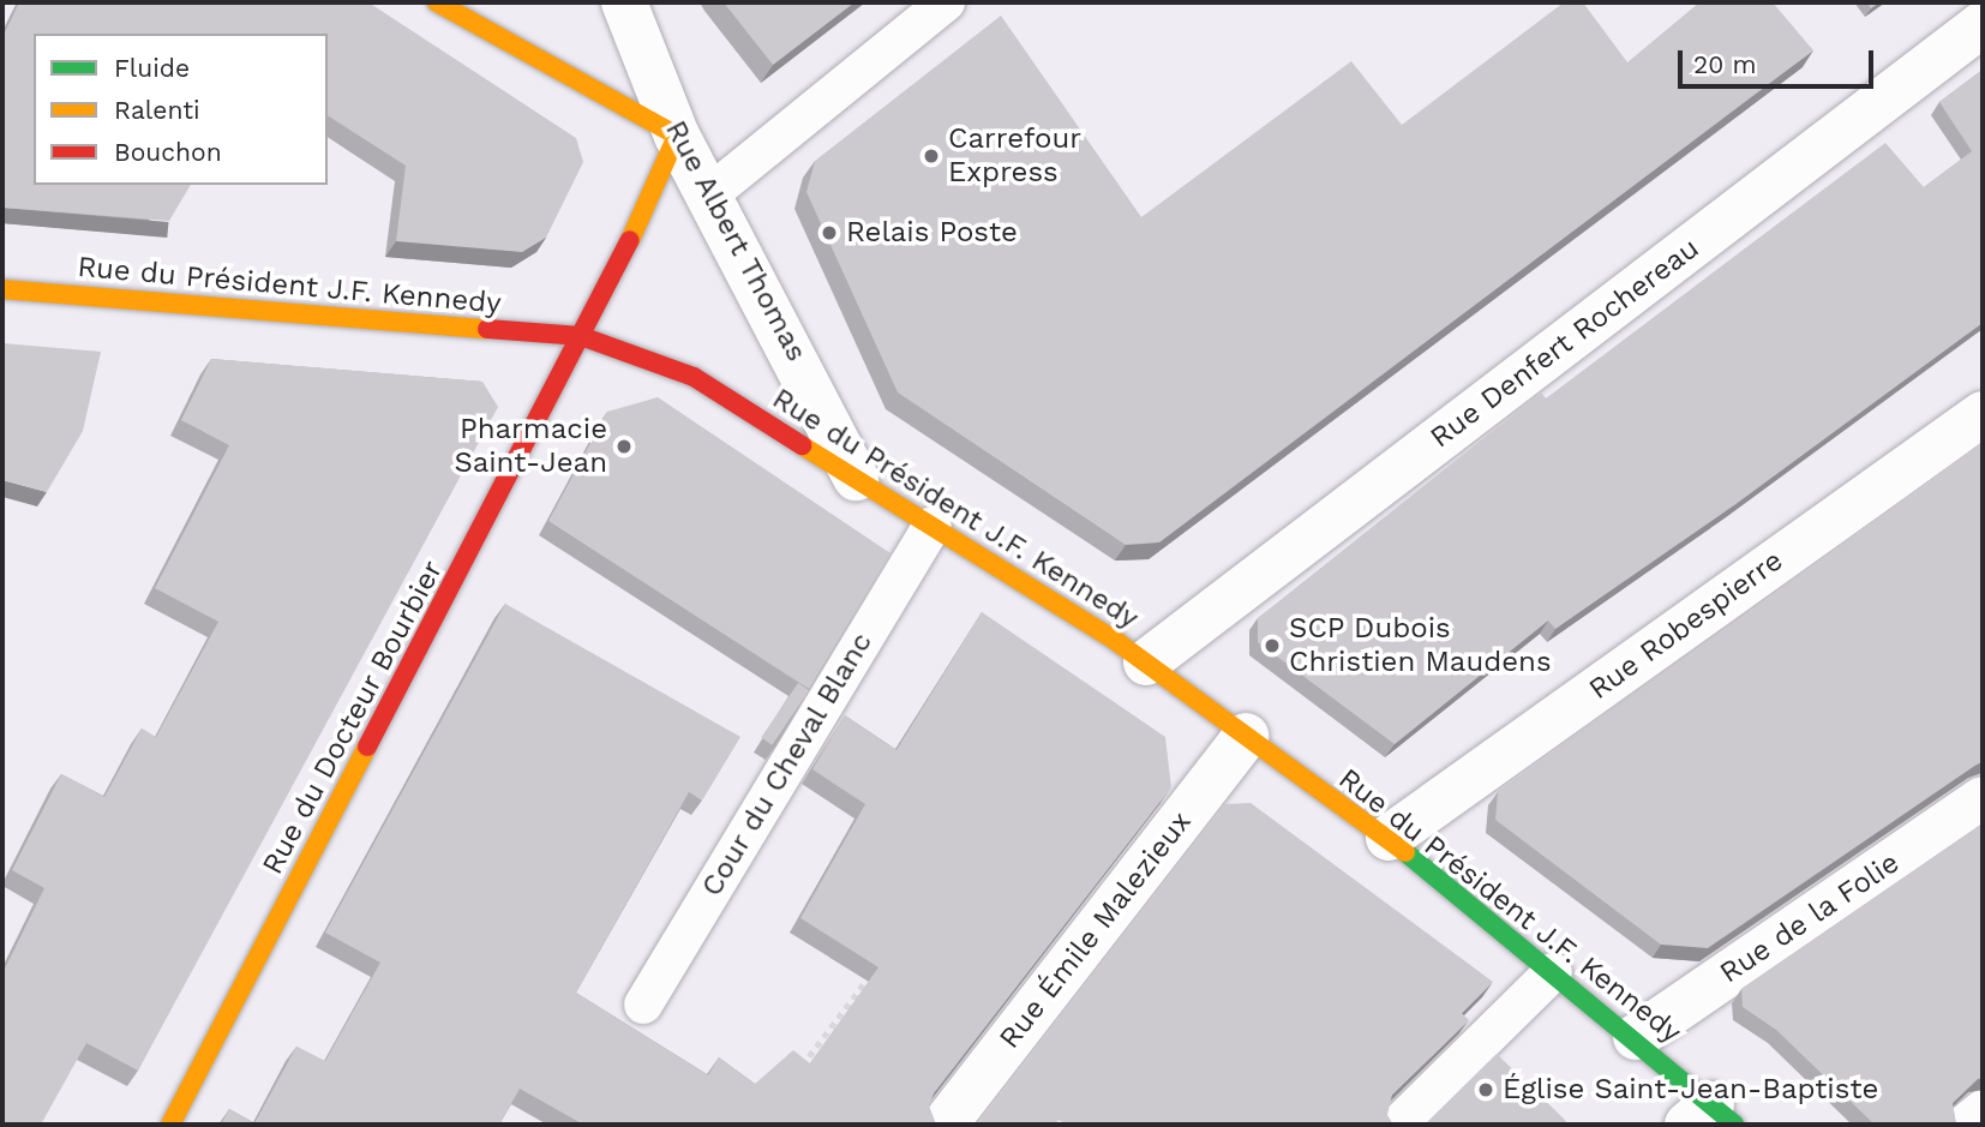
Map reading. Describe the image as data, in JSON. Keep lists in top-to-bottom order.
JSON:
{
  "streets": {
    "main road": ["Rue du Président J.F. Kennedy", "Rue du Docteur Bourbier"],
    "street": [
      "Rue Albert Thomas",
      "Rue Denfert Rochereau",
      "Rue Robespierre",
      "Rue de la Folie",
      "Rue Émile Malezieux"
    ],
    "lane": ["Cour du Cheval Blanc"]
  },
  "crossings": [
    ["Rue Albert Thomas", "Rue du Président J.F. Kennedy"],
    ["Rue Albert Thomas", "Rue du Docteur Bourbier"],
    ["Rue du Président J.F. Kennedy", "Rue Denfert Rochereau"],
    ["Rue du Président J.F. Kennedy", "Rue Robespierre"],
    ["Rue du Président J.F. Kennedy", "Rue du Docteur Bourbier"],
    ["Rue du Président J.F. Kennedy", "Cour du Cheval Blanc"],
    ["Rue du Président J.F. Kennedy", "Rue de la Folie"],
    ["Rue du Président J.F. Kennedy", "Rue Émile Malezieux"]
  ],
  "places": [
    "Carrefour Express",
    "Relais Poste",
    "Pharmacie Saint-Jean",
    "SCP Dubois Christien Maudens",
    "Église Saint-Jean-Baptiste"
  ],
  "legend": ["Fluide", "Ralenti", "Bouchon"],
  "scale_bar": "20 m"
}
